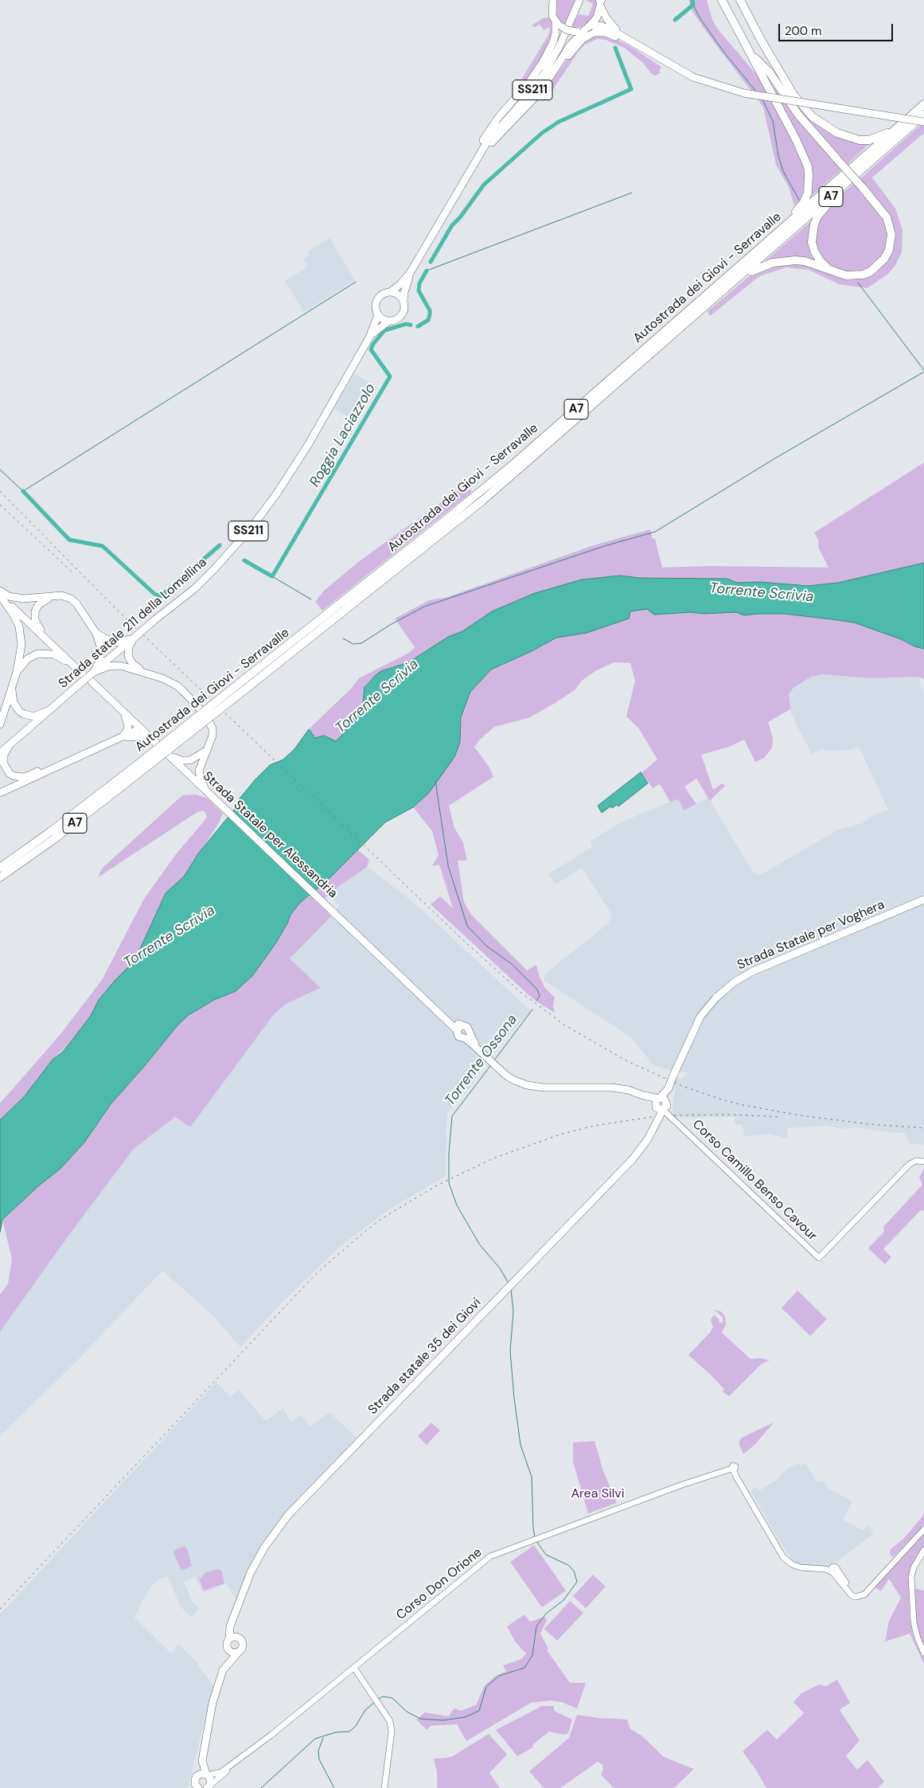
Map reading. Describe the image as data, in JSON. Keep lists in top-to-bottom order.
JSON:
{
  "streets": {
    "highway": ["A7", "Autostrada dei Giovi - Serravalle"],
    "main road": [
      "SS211",
      "Strada statale 211 della Lomellina",
      "Strada Statale per Alessandria",
      "Strada Statale per Voghera",
      "Strada statale 35 dei Giovi"
    ],
    "street": ["Corso Camillo Benso Cavour", "Corso Don Orione"]
  },
  "crossings": [
    ["SS211", "Strada statale 211 della Lomellina"],
    ["Strada Statale per Alessandria", "Strada Statale per Voghera"],
    ["Strada Statale per Alessandria", "Corso Camillo Benso Cavour"],
    ["Strada Statale per Alessandria", "Strada statale 35 dei Giovi"],
    ["Strada Statale per Voghera", "Corso Camillo Benso Cavour"],
    ["Strada Statale per Voghera", "Strada statale 35 dei Giovi"],
    ["Corso Camillo Benso Cavour", "Strada statale 35 dei Giovi"]
  ],
  "water": ["Roggia Laciazzolo", "Torrente Scrivia", "Torrente Ossona"],
  "parks": ["Area Silvi"],
  "scale_bar": "200 m"
}
